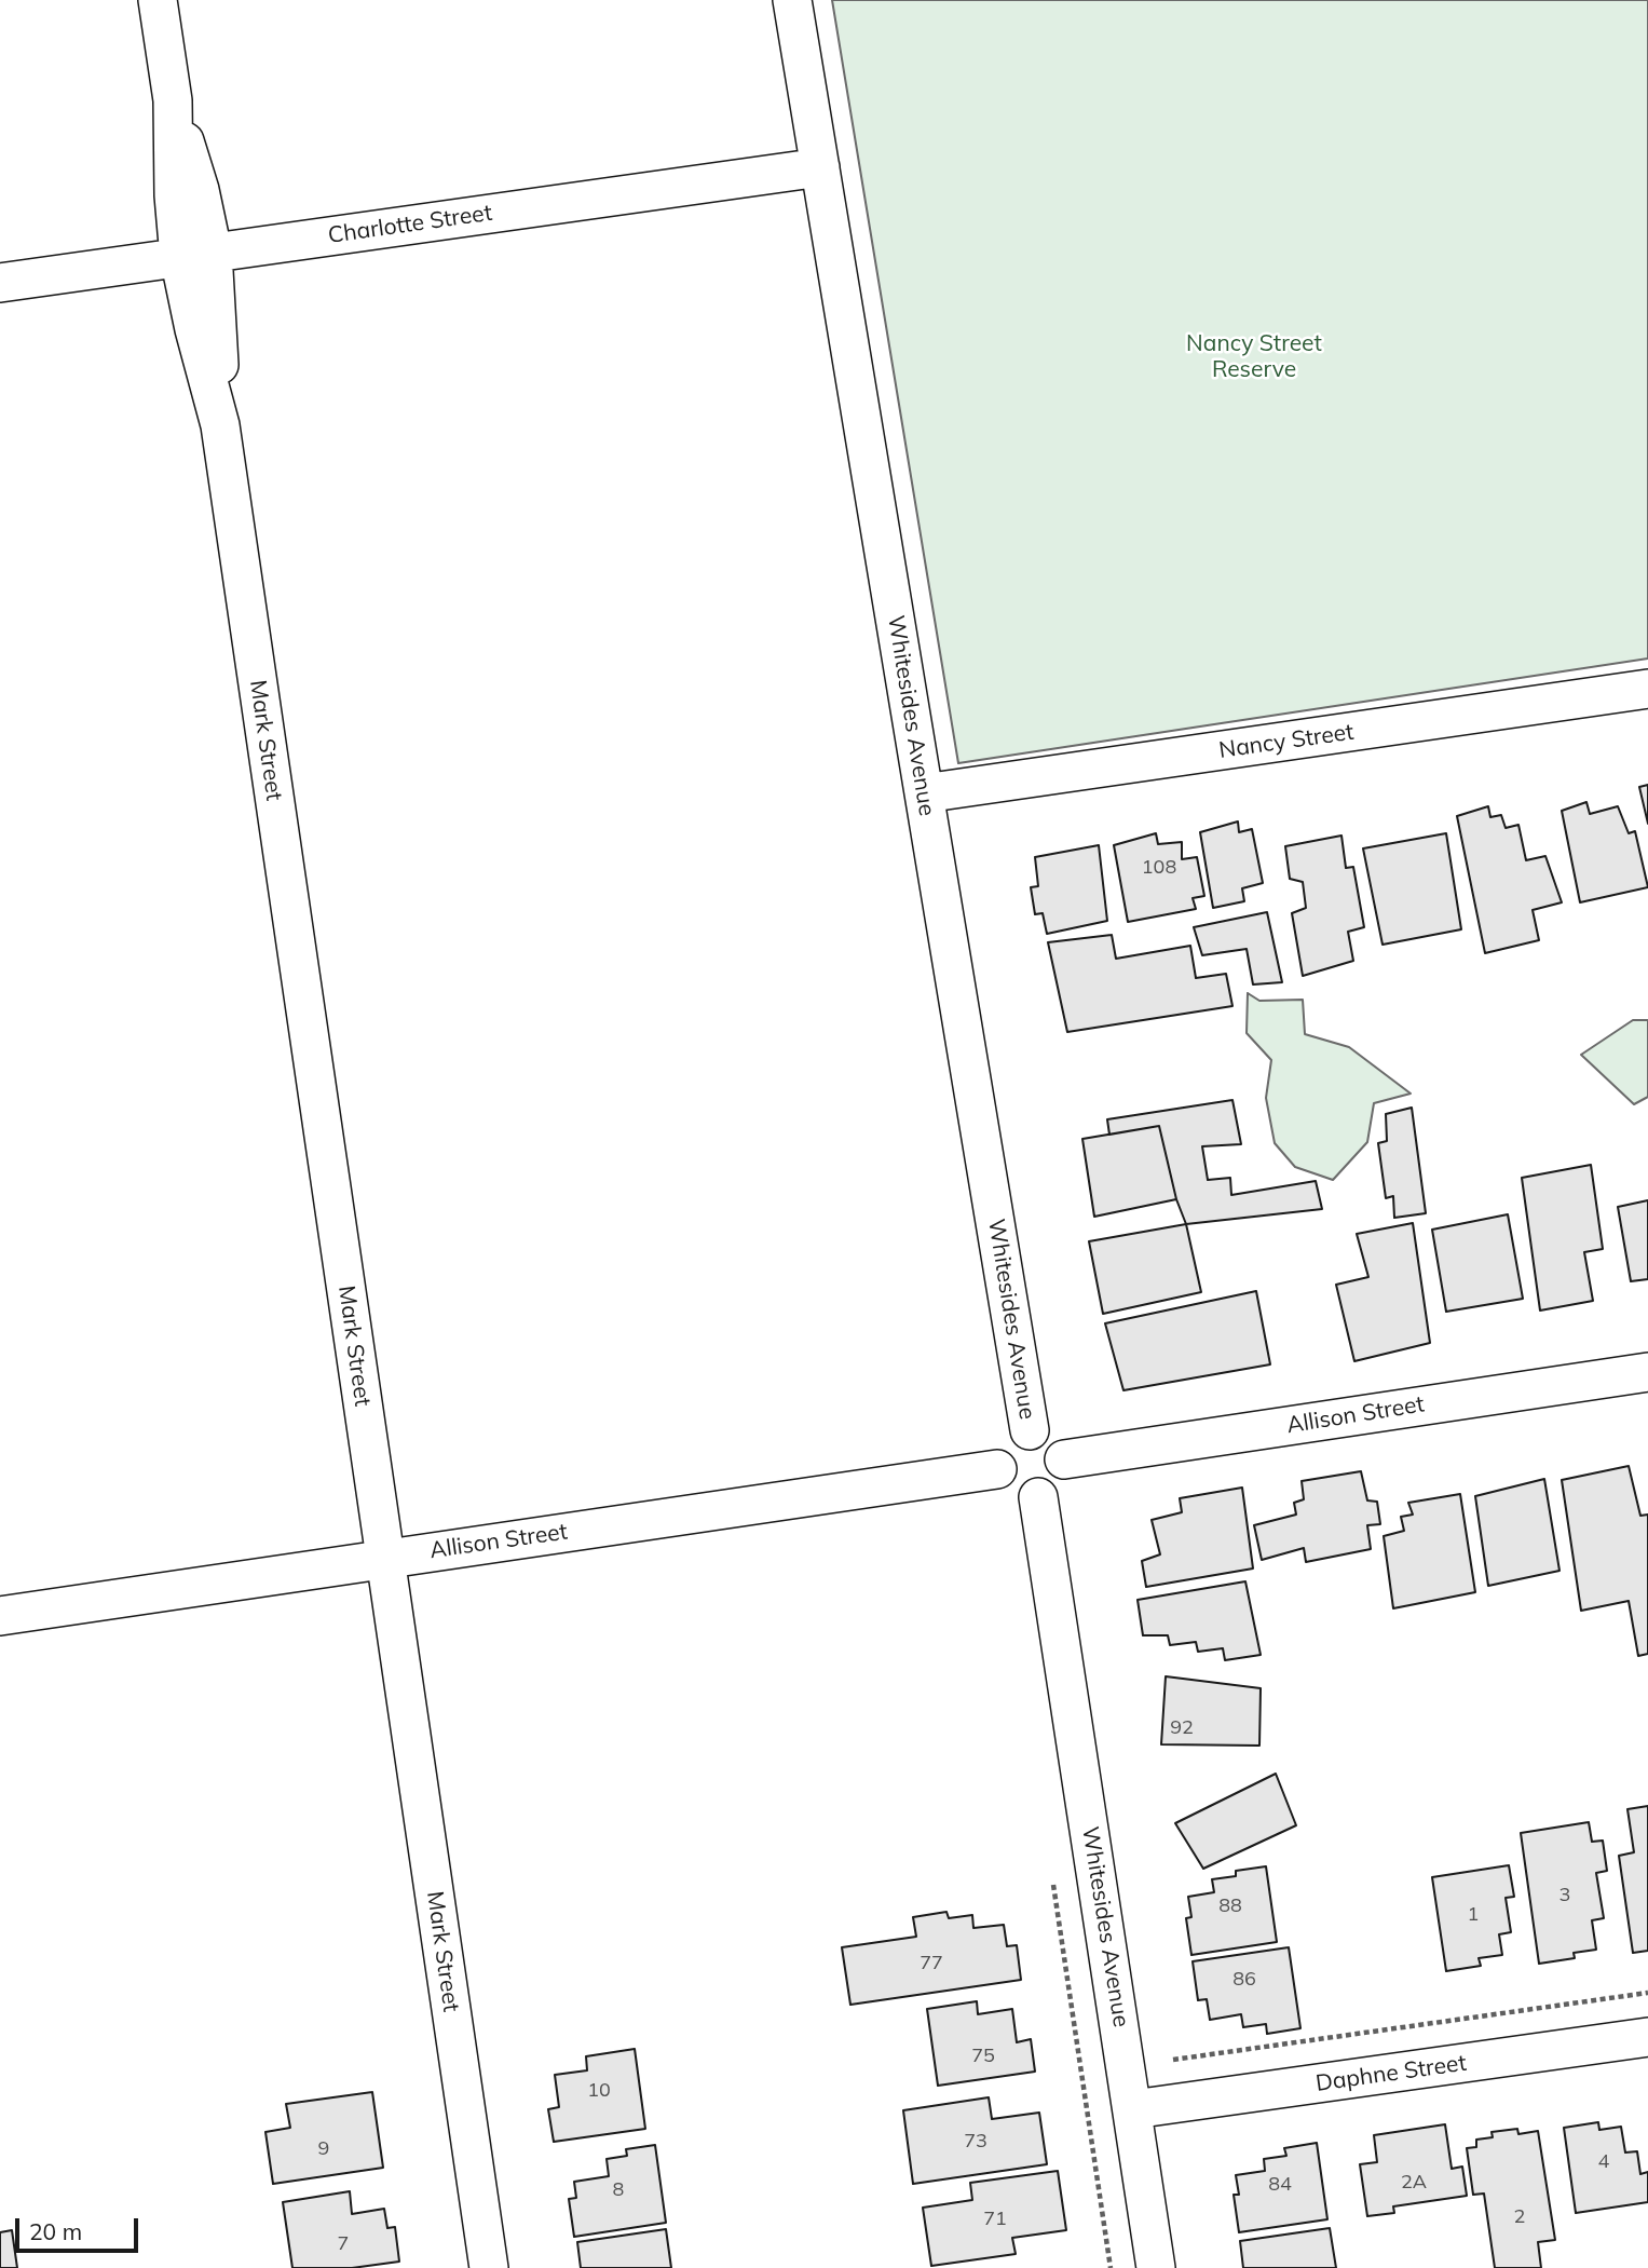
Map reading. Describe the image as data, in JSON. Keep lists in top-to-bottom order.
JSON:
{
  "streets": {
    "street": [
      "Charlotte Street",
      "Whitesides Avenue",
      "Mark Street",
      "Nancy Street",
      "Allison Street",
      "Daphne Street"
    ]
  },
  "crossings": [
    ["Charlotte Street", "Whitesides Avenue"],
    ["Charlotte Street", "Mark Street"],
    ["Whitesides Avenue", "Nancy Street"],
    ["Whitesides Avenue", "Allison Street"],
    ["Whitesides Avenue", "Daphne Street"],
    ["Mark Street", "Allison Street"]
  ],
  "parks": ["Nancy Street Reserve"],
  "house_numbers": [
    "108",
    "92",
    "3",
    "88",
    "1",
    "77",
    "86",
    "75",
    "10",
    "73",
    "9",
    "4",
    "2A",
    "84",
    "8",
    "2",
    "71",
    "7"
  ],
  "scale_bar": "20 m"
}
